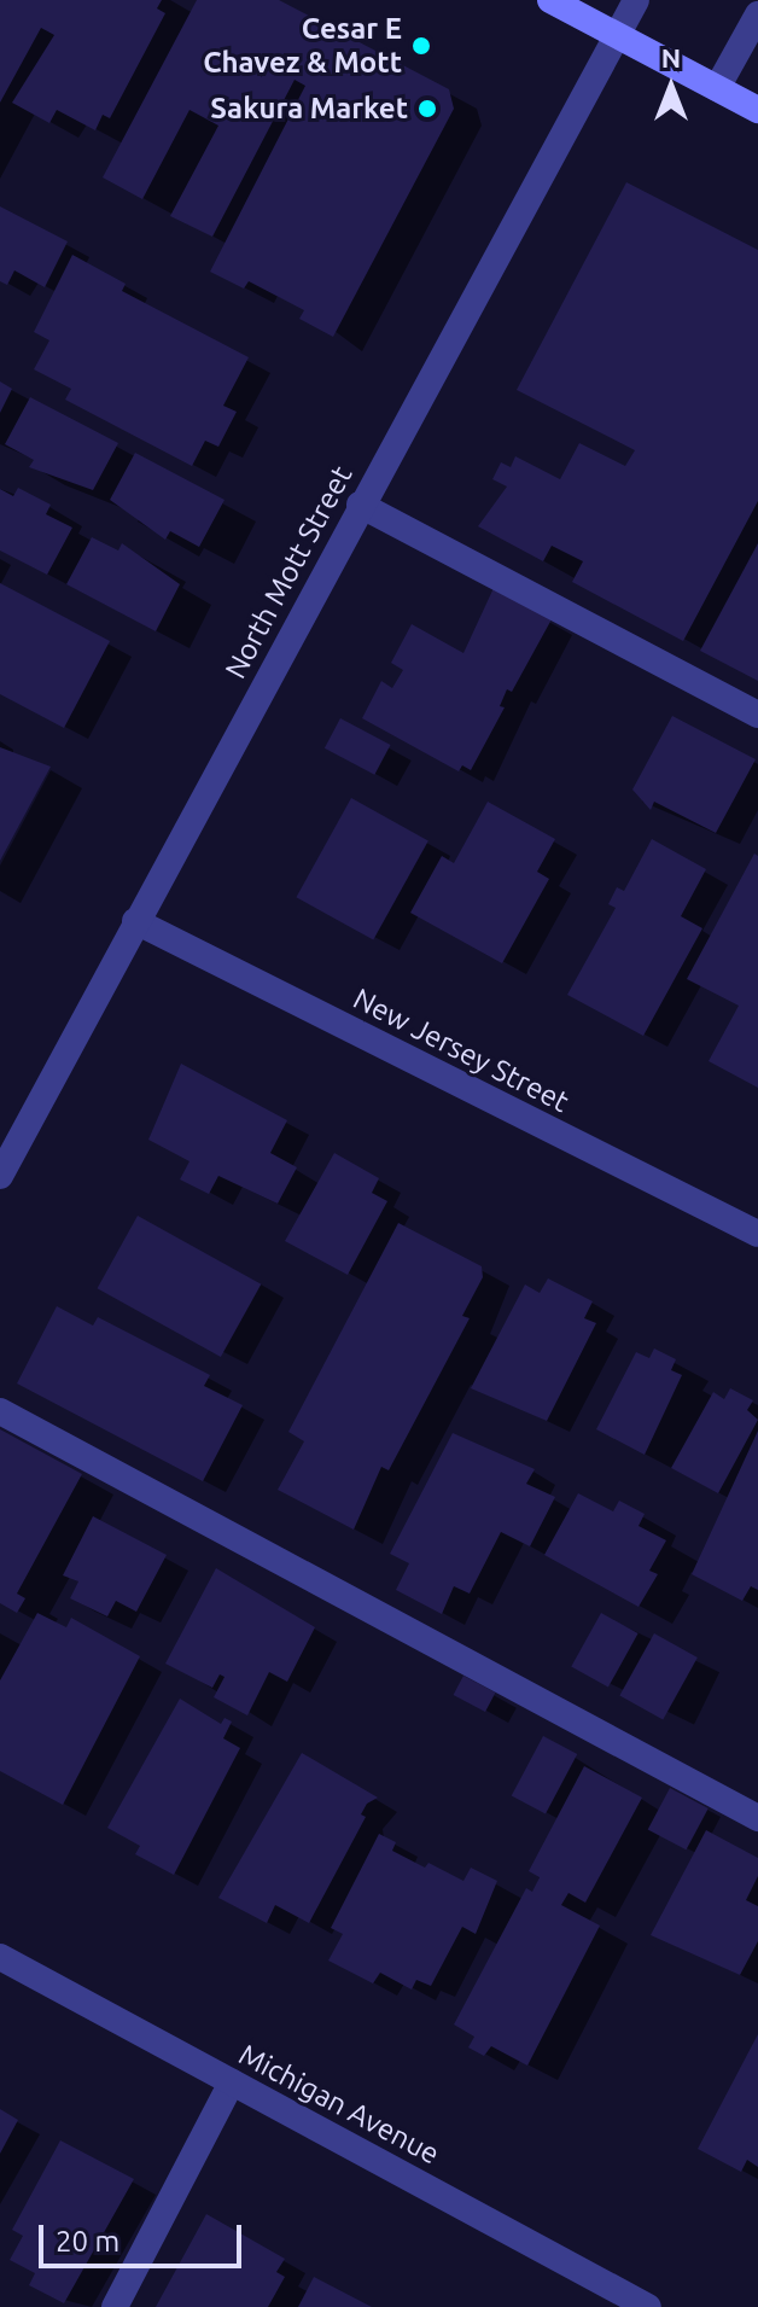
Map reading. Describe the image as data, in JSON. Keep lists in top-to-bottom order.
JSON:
{
  "streets": {
    "street": ["North Mott Street", "New Jersey Street", "Michigan Avenue"]
  },
  "crossings": [
    ["North Mott Street", "New Jersey Street"]
  ],
  "places": ["Cesar E Chavez & Mott", "Sakura Market"],
  "scale_bar": "20 m",
  "north": "top"
}
